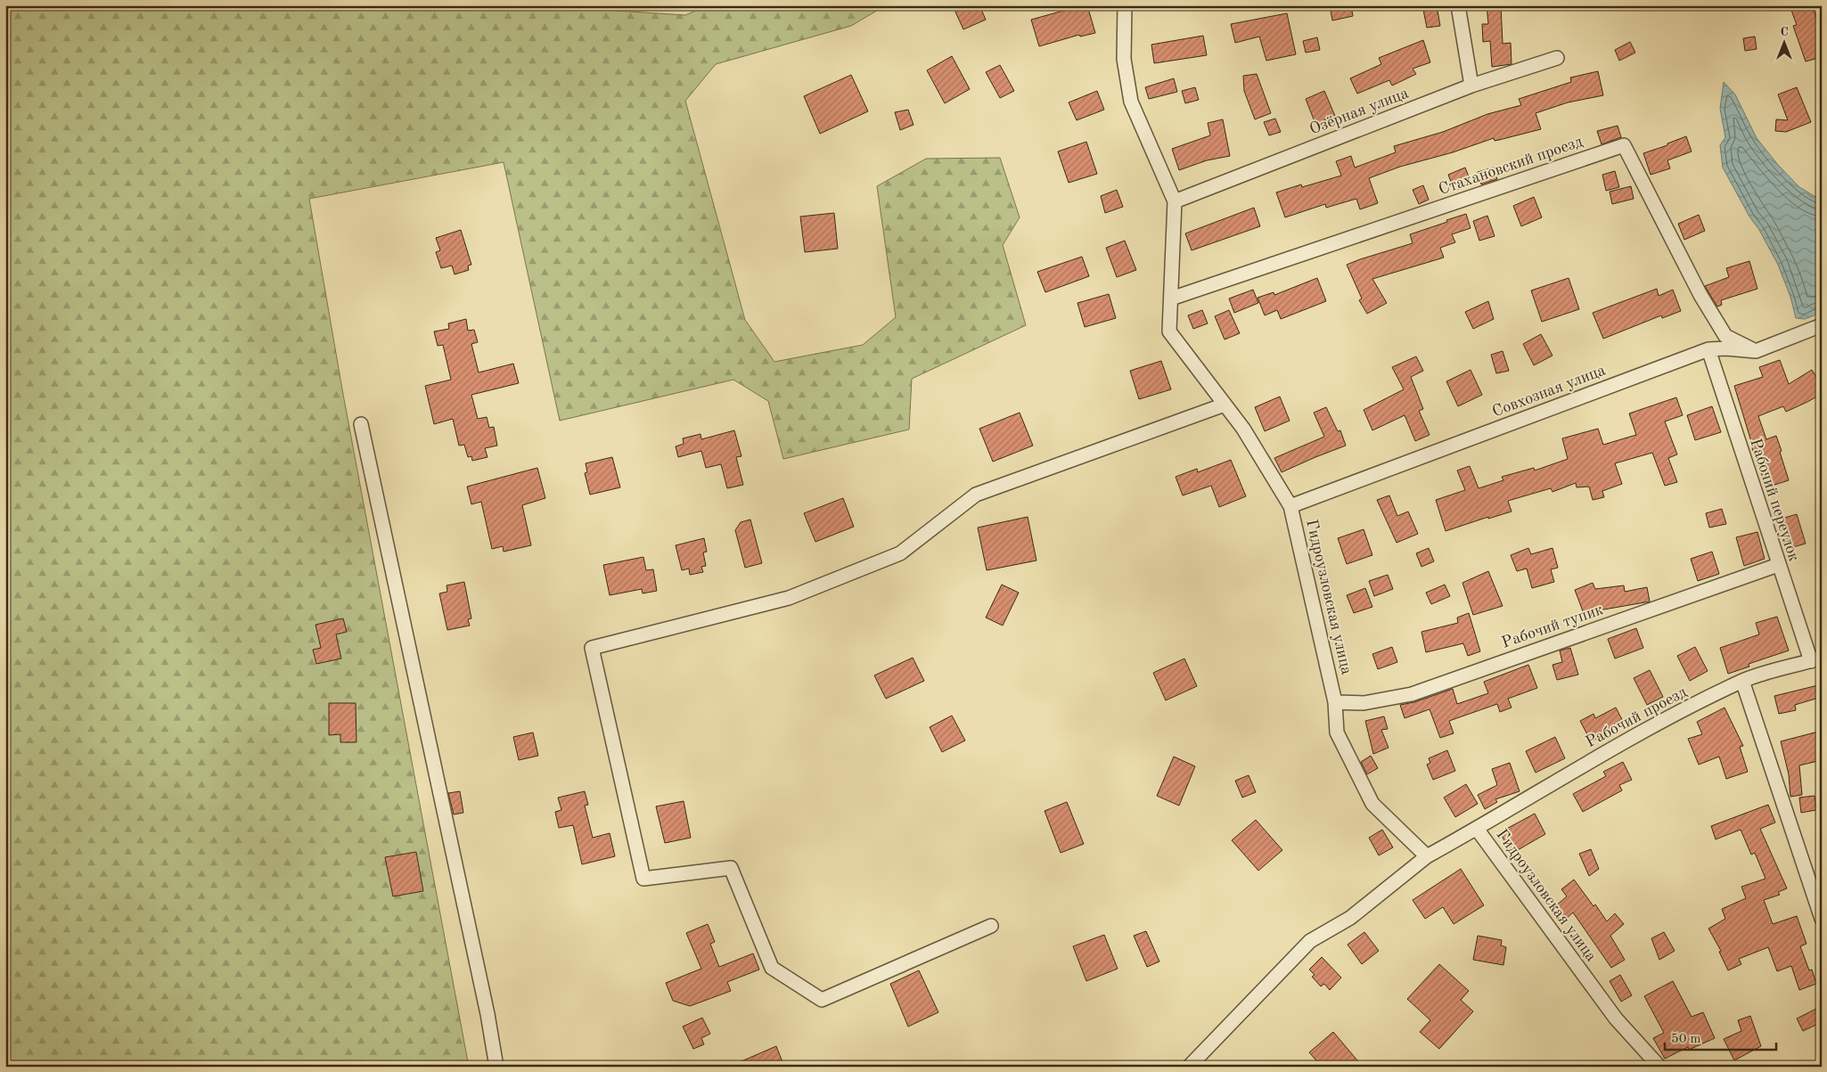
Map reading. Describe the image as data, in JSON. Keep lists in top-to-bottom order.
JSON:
{
  "streets": {
    "street": [
      "Озёрная улица",
      "Стахановский проезд",
      "Совхозная улица",
      "Рабочий переулок",
      "Гидроузловская улица",
      "Рабочий тупик",
      "Рабочий проезд"
    ]
  },
  "crossings": [
    ["Озёрная улица", "Гидроузловская улица"],
    ["Стахановский проезд", "Совхозная улица"],
    ["Стахановский проезд", "Гидроузловская улица"],
    ["Совхозная улица", "Рабочий переулок"],
    ["Совхозная улица", "Гидроузловская улица"],
    ["Рабочий переулок", "Рабочий тупик"],
    ["Рабочий переулок", "Рабочий проезд"],
    ["Гидроузловская улица", "Рабочий тупик"],
    ["Гидроузловская улица", "Рабочий проезд"]
  ],
  "scale_bar": "50 m",
  "north": "top"
}
